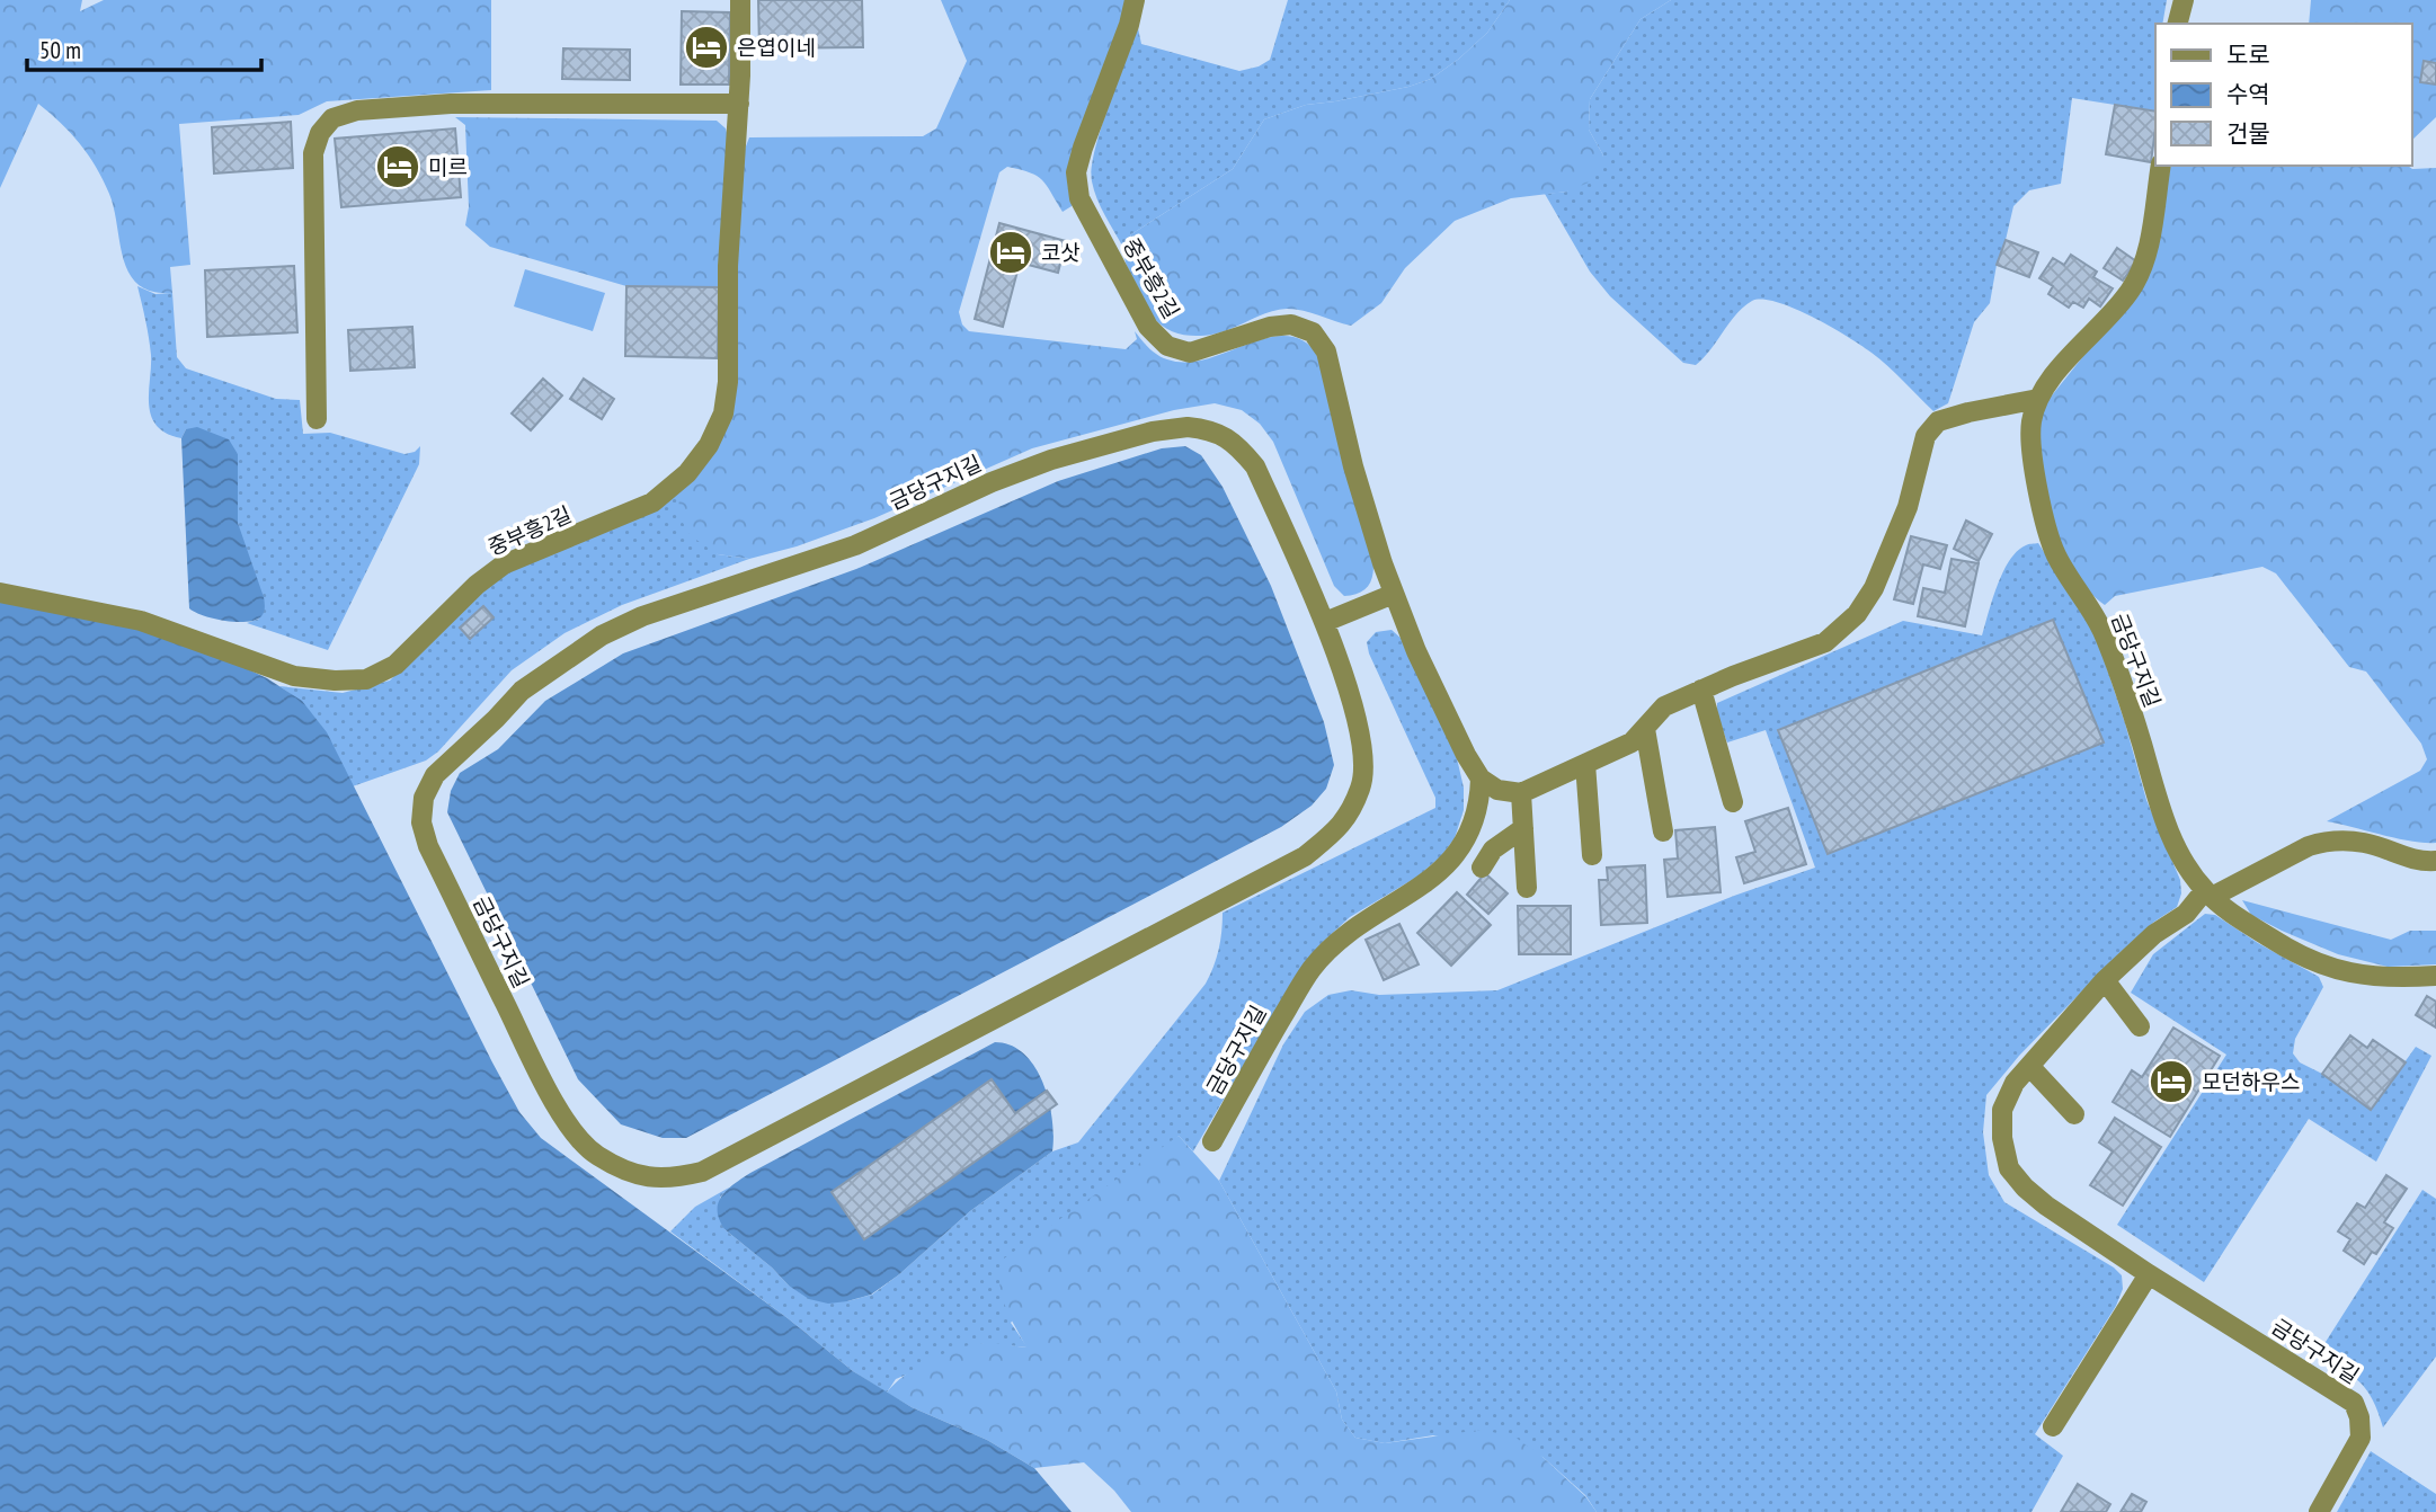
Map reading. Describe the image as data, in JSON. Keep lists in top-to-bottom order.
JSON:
{
  "streets": {
    "lane": ["중부흥2길", "금당구지길"]
  },
  "places": {
    "hotel": [
      "은엽이네",
      "미르",
      "코삿",
      "모던하우스"
    ]
  },
  "legend": ["도로", "수역", "건물"],
  "scale_bar": "50 m"
}
